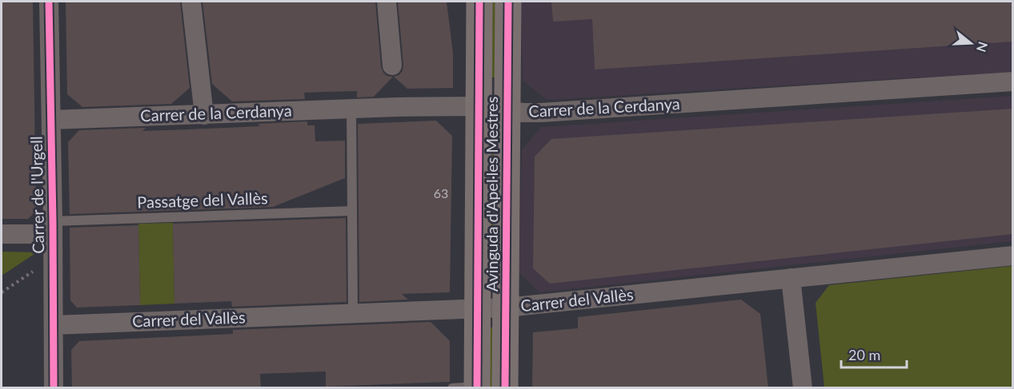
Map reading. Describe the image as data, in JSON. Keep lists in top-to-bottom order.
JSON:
{
  "streets": {
    "street": [
      "Carrer de la Cerdanya",
      "Avinguda d'Apel·les Mestres",
      "Carrer de l'Urgell",
      "Carrer del Vallès"
    ],
    "lane": ["Passatge del Vallès"]
  },
  "crossings": [
    ["Carrer de la Cerdanya", "Avinguda d'Apel·les Mestres"],
    ["Carrer de la Cerdanya", "Carrer de l'Urgell"],
    ["Avinguda d'Apel·les Mestres", "Carrer del Vallès"],
    ["Carrer de l'Urgell", "Passatge del Vallès"],
    ["Carrer de l'Urgell", "Carrer del Vallès"]
  ],
  "house_numbers": ["63"],
  "scale_bar": "20 m",
  "north": "right"
}
